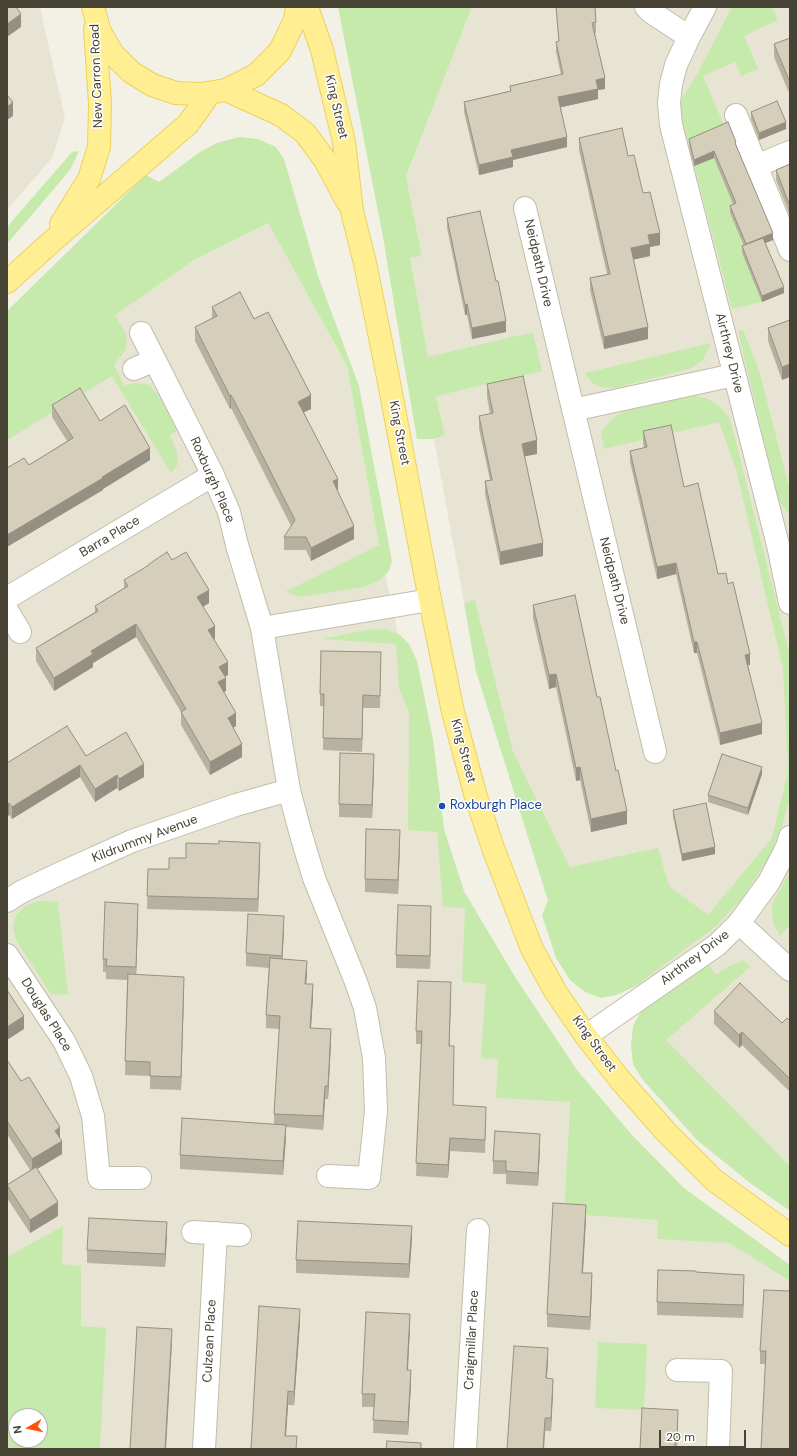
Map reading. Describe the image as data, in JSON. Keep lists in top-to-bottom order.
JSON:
{
  "streets": {
    "main road": ["New Carron Road", "King Street"],
    "street": [
      "Neidpath Drive",
      "Airthrey Drive",
      "Roxburgh Place",
      "Barra Place",
      "Kildrummy Avenue",
      "Douglas Place",
      "Craigmillar Place",
      "Culzean Place"
    ]
  },
  "crossings": [
    ["New Carron Road", "King Street"],
    ["King Street", "Airthrey Drive"],
    ["Roxburgh Place", "Barra Place"],
    ["Roxburgh Place", "Kildrummy Avenue"]
  ],
  "places": ["Roxburgh Place"],
  "scale_bar": "20 m",
  "north": "left"
}
